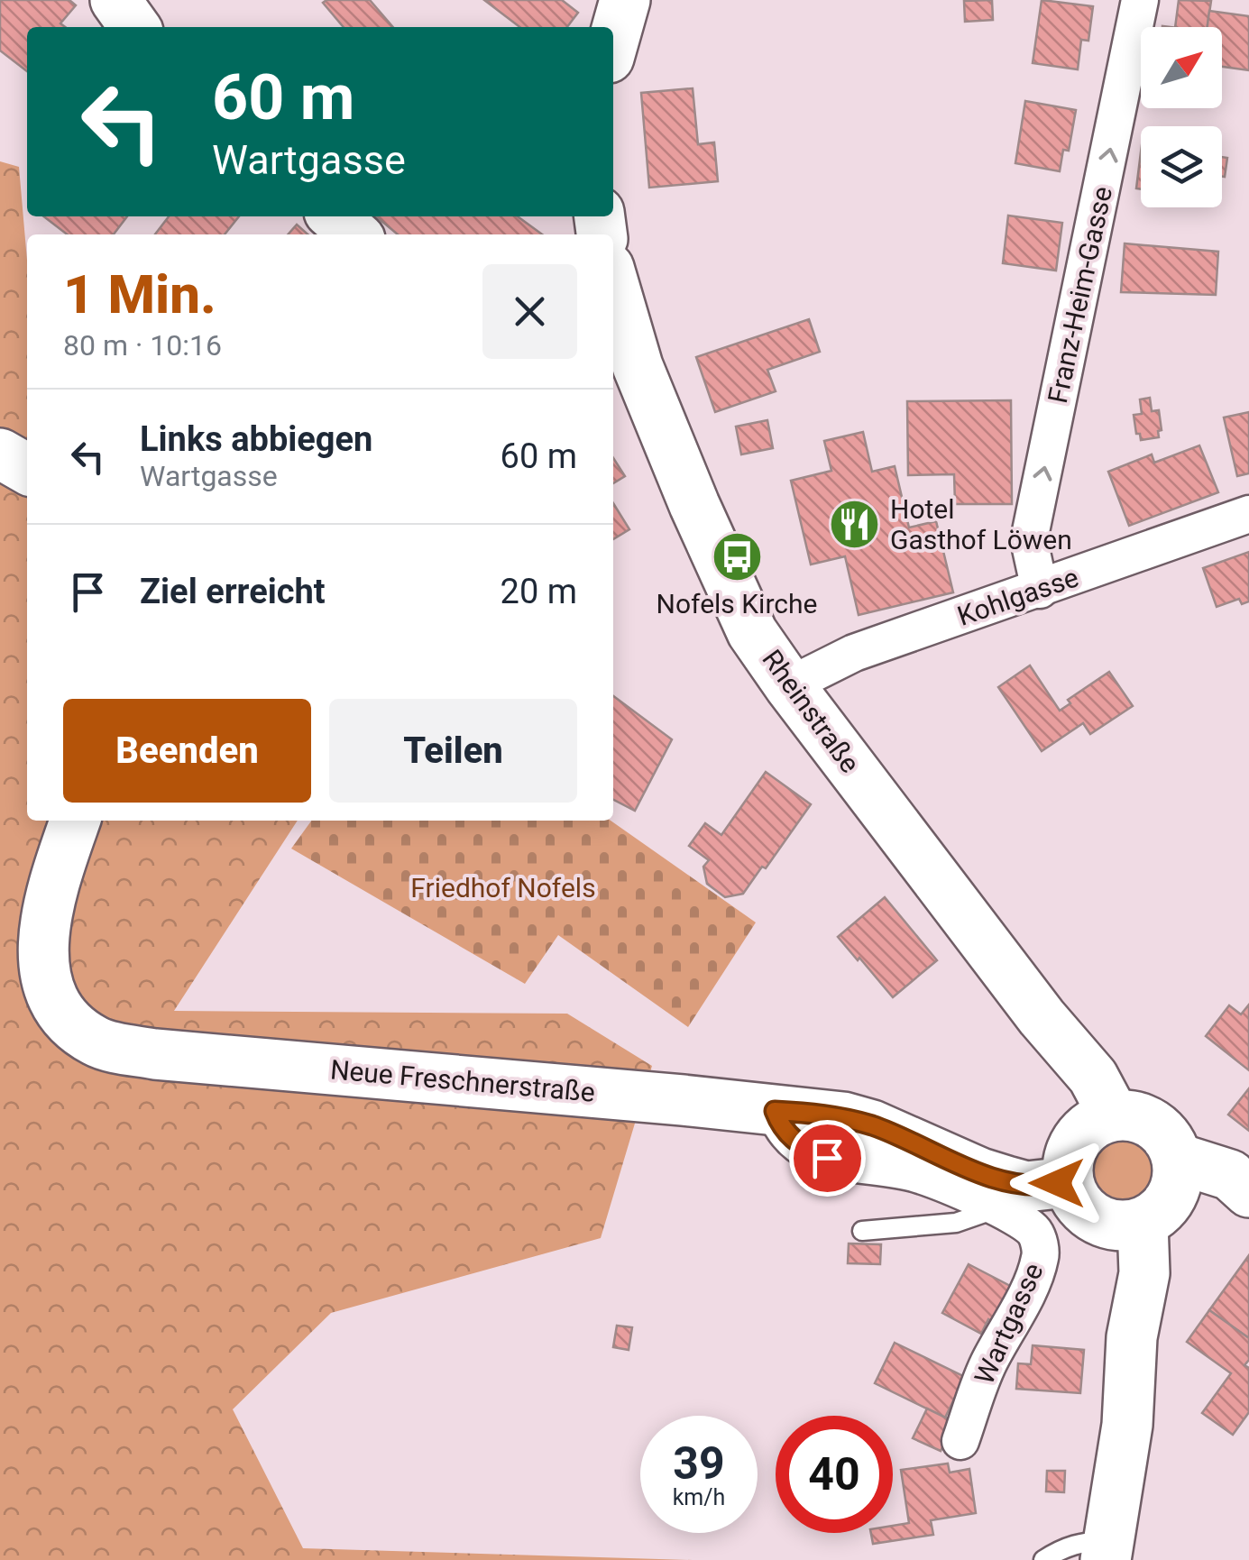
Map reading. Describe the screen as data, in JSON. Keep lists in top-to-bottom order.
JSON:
{
  "streets": {
    "main road": ["Rheinstraße", "Neue Freschnerstraße"],
    "street": ["Franz-Heim-Gasse", "Kohlgasse", "Wartgasse"]
  },
  "crossings": [
    ["Franz-Heim-Gasse", "Kohlgasse"],
    ["Kohlgasse", "Rheinstraße"],
    ["Rheinstraße", "Neue Freschnerstraße"],
    ["Neue Freschnerstraße", "Wartgasse"]
  ],
  "one_way": ["Franz-Heim-Gasse"],
  "parks": ["Friedhof Nofels"],
  "places": {
    "restaurant": ["Hotel Gasthof Löwen"],
    "bus stop": ["Nofels Kirche"]
  },
  "north": "top right",
  "page": {
    "turn": ["60 m", "Wartgasse"],
    "heading": ["1 Min.", "80 m · 10:16"],
    "list": [
      {
        "name": "Links abbiegen",
        "note": "Wartgasse",
        "value": "60 m"
      },
      {
        "name": "Ziel erreicht",
        "value": "20 m"
      }
    ],
    "buttons": ["Beenden", "Teilen"],
    "speed": "39 km/h",
    "limit": "40"
  }
}
